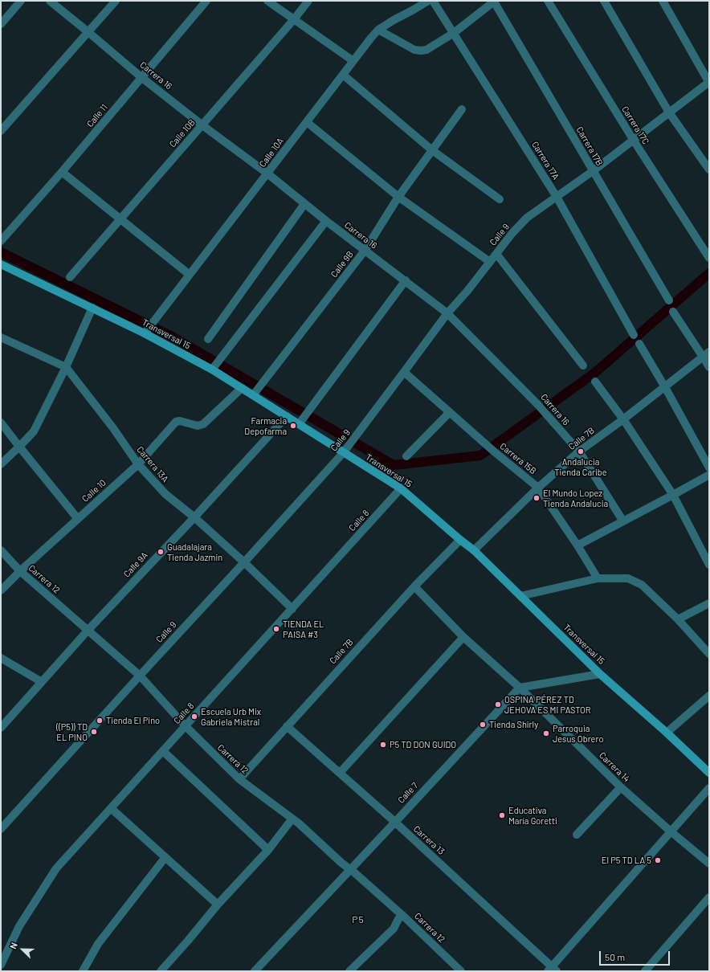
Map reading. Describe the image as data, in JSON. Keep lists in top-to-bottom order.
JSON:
{
  "streets": {
    "street": [
      "Carrera 16",
      "Calle 11",
      "Carrera 17C",
      "Calle 10B",
      "Carrera 17B",
      "Calle 10A",
      "Carrera 17A",
      "Calle 9",
      "Calle 9B",
      "Transversal 15",
      "Calle 7B",
      "Carrera 15B",
      "Carrera 13A",
      "Calle 10",
      "Calle 8",
      "Calle 9A",
      "Carrera 12",
      "Carrera 14",
      "Calle 7",
      "Carrera 13"
    ]
  },
  "crossings": [
    ["Carrera 16", "Calle 11"],
    ["Carrera 16", "Calle 10B"],
    ["Carrera 16", "Calle 10A"],
    ["Carrera 16", "Calle 9"],
    ["Carrera 16", "Calle 9B"],
    ["Carrera 16", "Calle 7B"],
    ["Carrera 17C", "Calle 9"],
    ["Carrera 17B", "Calle 9"],
    ["Calle 10A", "Transversal 15"],
    ["Carrera 17A", "Calle 9"],
    ["Calle 9", "Transversal 15"],
    ["Calle 9", "Carrera 15B"],
    ["Calle 9", "Carrera 13A"],
    ["Calle 9", "Carrera 12"],
    ["Calle 9B", "Transversal 15"],
    ["Transversal 15", "Calle 7B"],
    ["Transversal 15", "Calle 10"],
    ["Transversal 15", "Calle 8"],
    ["Transversal 15", "Calle 9A"],
    ["Calle 7B", "Carrera 15B"],
    ["Calle 7B", "Carrera 12"],
    ["Calle 7B", "Carrera 14"],
    ["Calle 7B", "Carrera 13"],
    ["Carrera 13A", "Calle 10"],
    ["Carrera 13A", "Calle 8"],
    ["Carrera 13A", "Calle 9A"],
    ["Calle 10", "Carrera 12"],
    ["Calle 8", "Carrera 12"],
    ["Calle 9A", "Carrera 12"],
    ["Carrera 12", "Calle 7"],
    ["Carrera 14", "Calle 7"],
    ["Calle 7", "Carrera 13"]
  ],
  "districts": ["P5"],
  "places": [
    "Farmacia Depofarma",
    "Andalucia Tienda Caribe",
    "El Mundo Lopez Tienda Andalucia",
    "Guadalajara Tienda Jazmin",
    "TIENDA EL PAISA #3",
    "OSPINA PÉREZ TD JEHOVA ES MI PASTOR",
    "Escuela Urb Mix Gabriela Mistral",
    "Tienda El Pino",
    "Tienda Shirly",
    "((P5)) TD EL PINO",
    "Parroquia Jesus Obrero",
    "P5 TD DON GUIDO",
    "Educativa María Goretti",
    "El P5 TD LA 5"
  ],
  "scale_bar": "50 m",
  "north": "top left"
}
